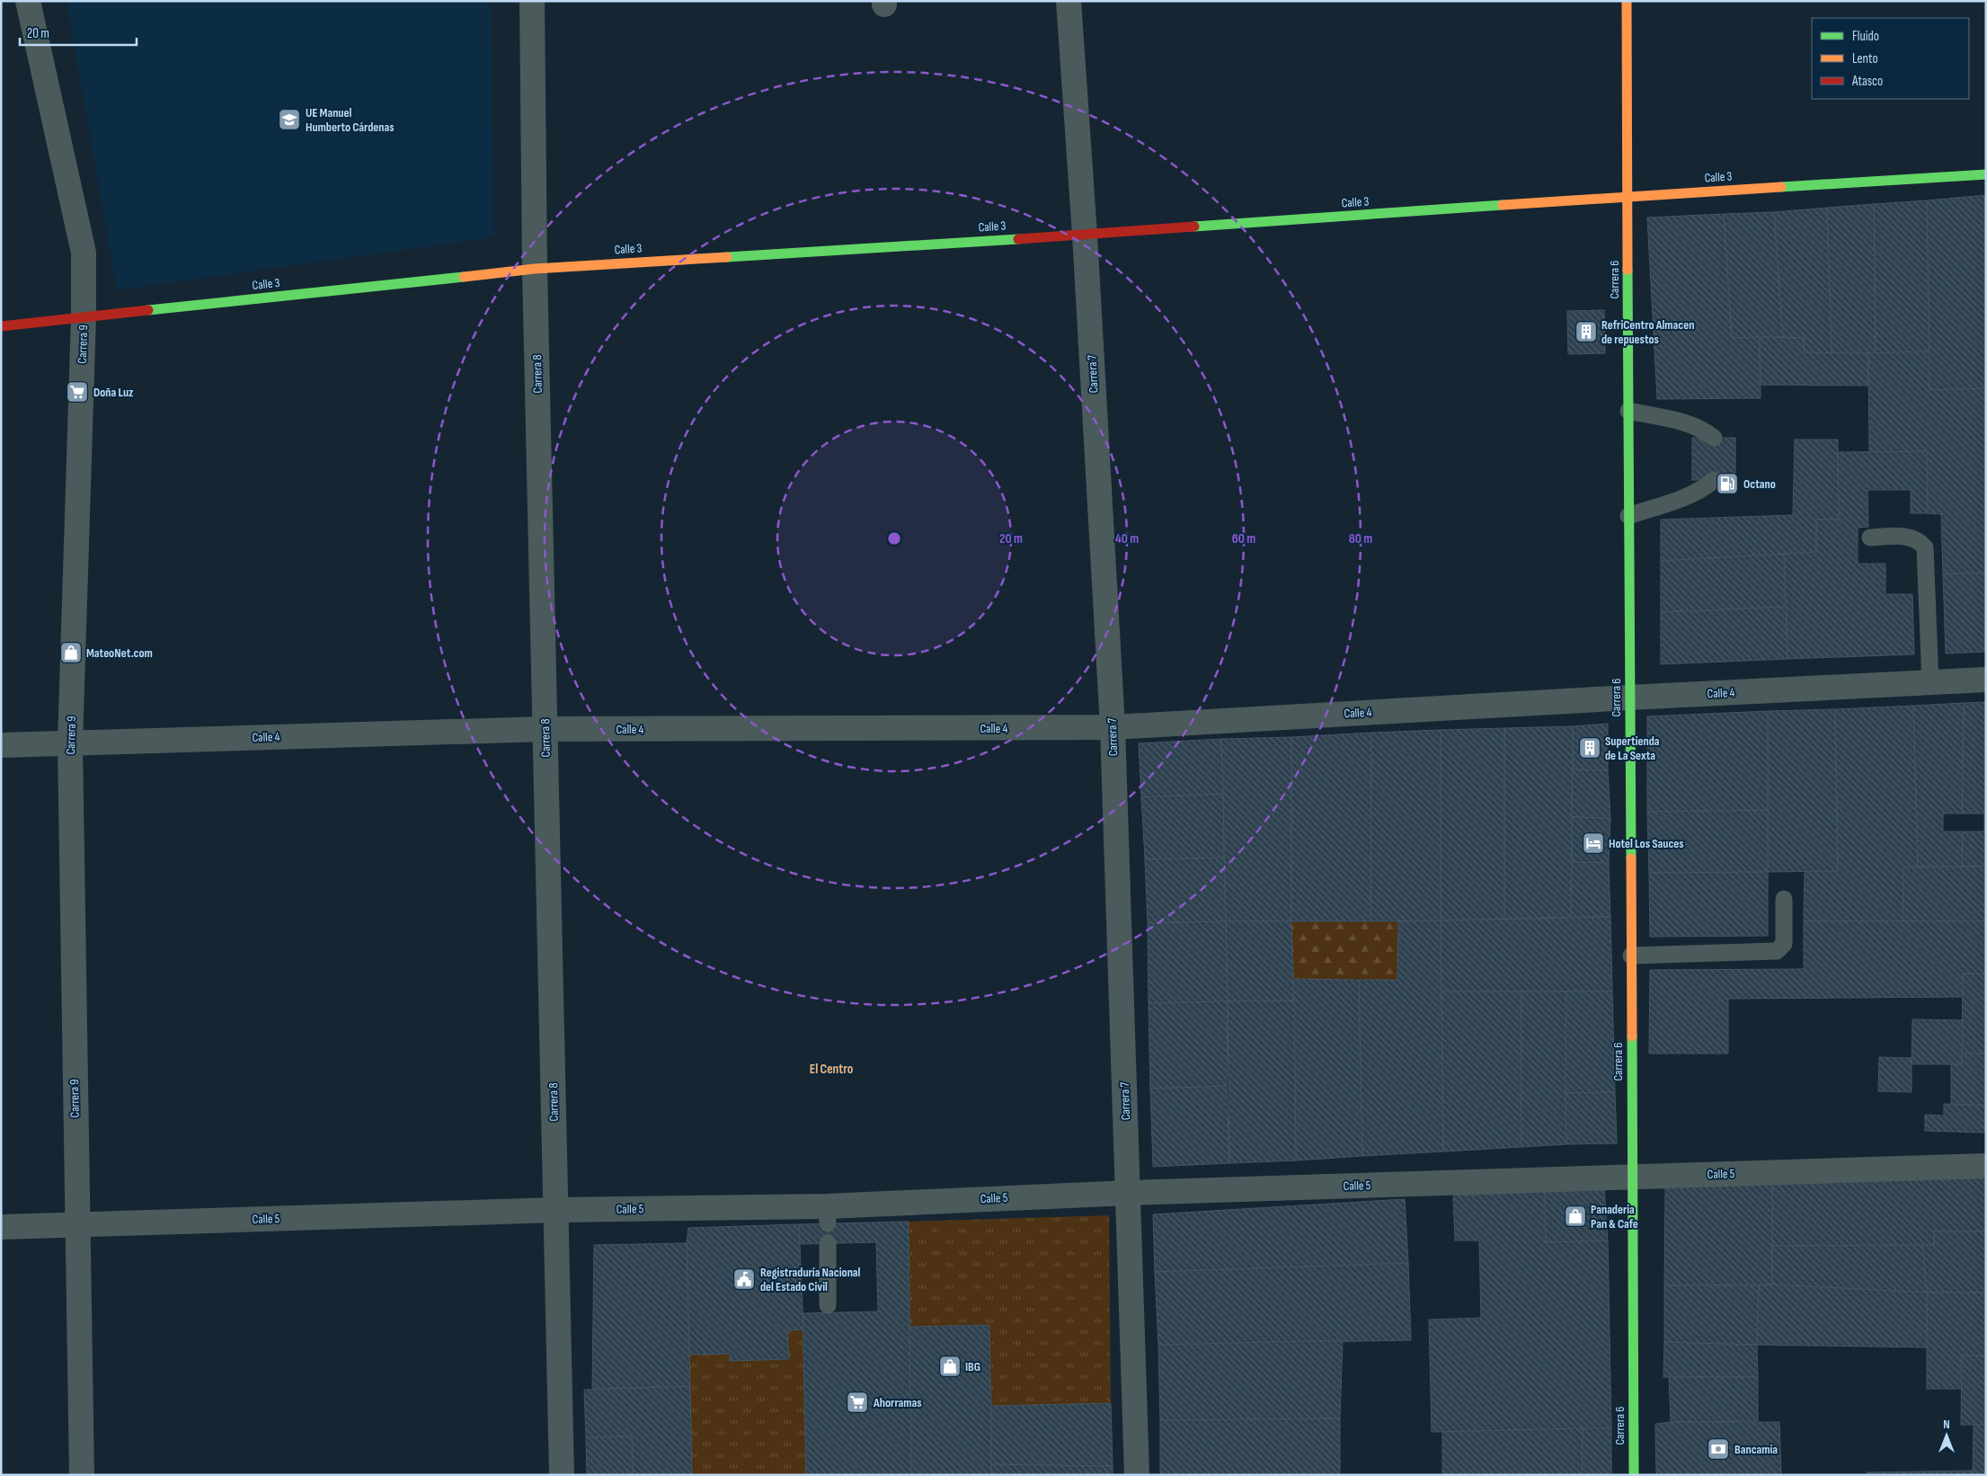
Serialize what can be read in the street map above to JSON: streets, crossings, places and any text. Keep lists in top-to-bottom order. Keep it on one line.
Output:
{"streets":{"street":["Calle 3","Carrera 6","Carrera 9","Carrera 8","Carrera 7","Calle 4","Calle 5"]},"crossings":[["Calle 3","Carrera 6"],["Calle 3","Carrera 9"],["Calle 3","Carrera 8"],["Calle 3","Carrera 7"],["Carrera 6","Calle 4"],["Carrera 6","Calle 5"],["Carrera 9","Calle 4"],["Carrera 9","Calle 5"],["Carrera 8","Calle 4"],["Carrera 8","Calle 5"],["Carrera 7","Calle 4"],["Carrera 7","Calle 5"]],"districts":["El Centro"],"places":{"school or university":["UE Manuel Humberto Cárdenas"],"building":["RefriCentro Almacen de repuestos","Supertienda de La Sexta"],"supermarket":["Doña Luz","Ahorramas"],"fuel station":["Octano"],"shop":["MateoNet.com","Panaderia Pan & Cafe","IBG"],"hotel":["Hotel Los Sauces"],"public building":["Registraduría Nacional del Estado Civil"],"bank":["Bancamía"]},"legend":["Fluido","Lento","Atasco"],"scale_bar":"20 m","north":"top","rings":["20 m","40 m","60 m","80 m"]}
